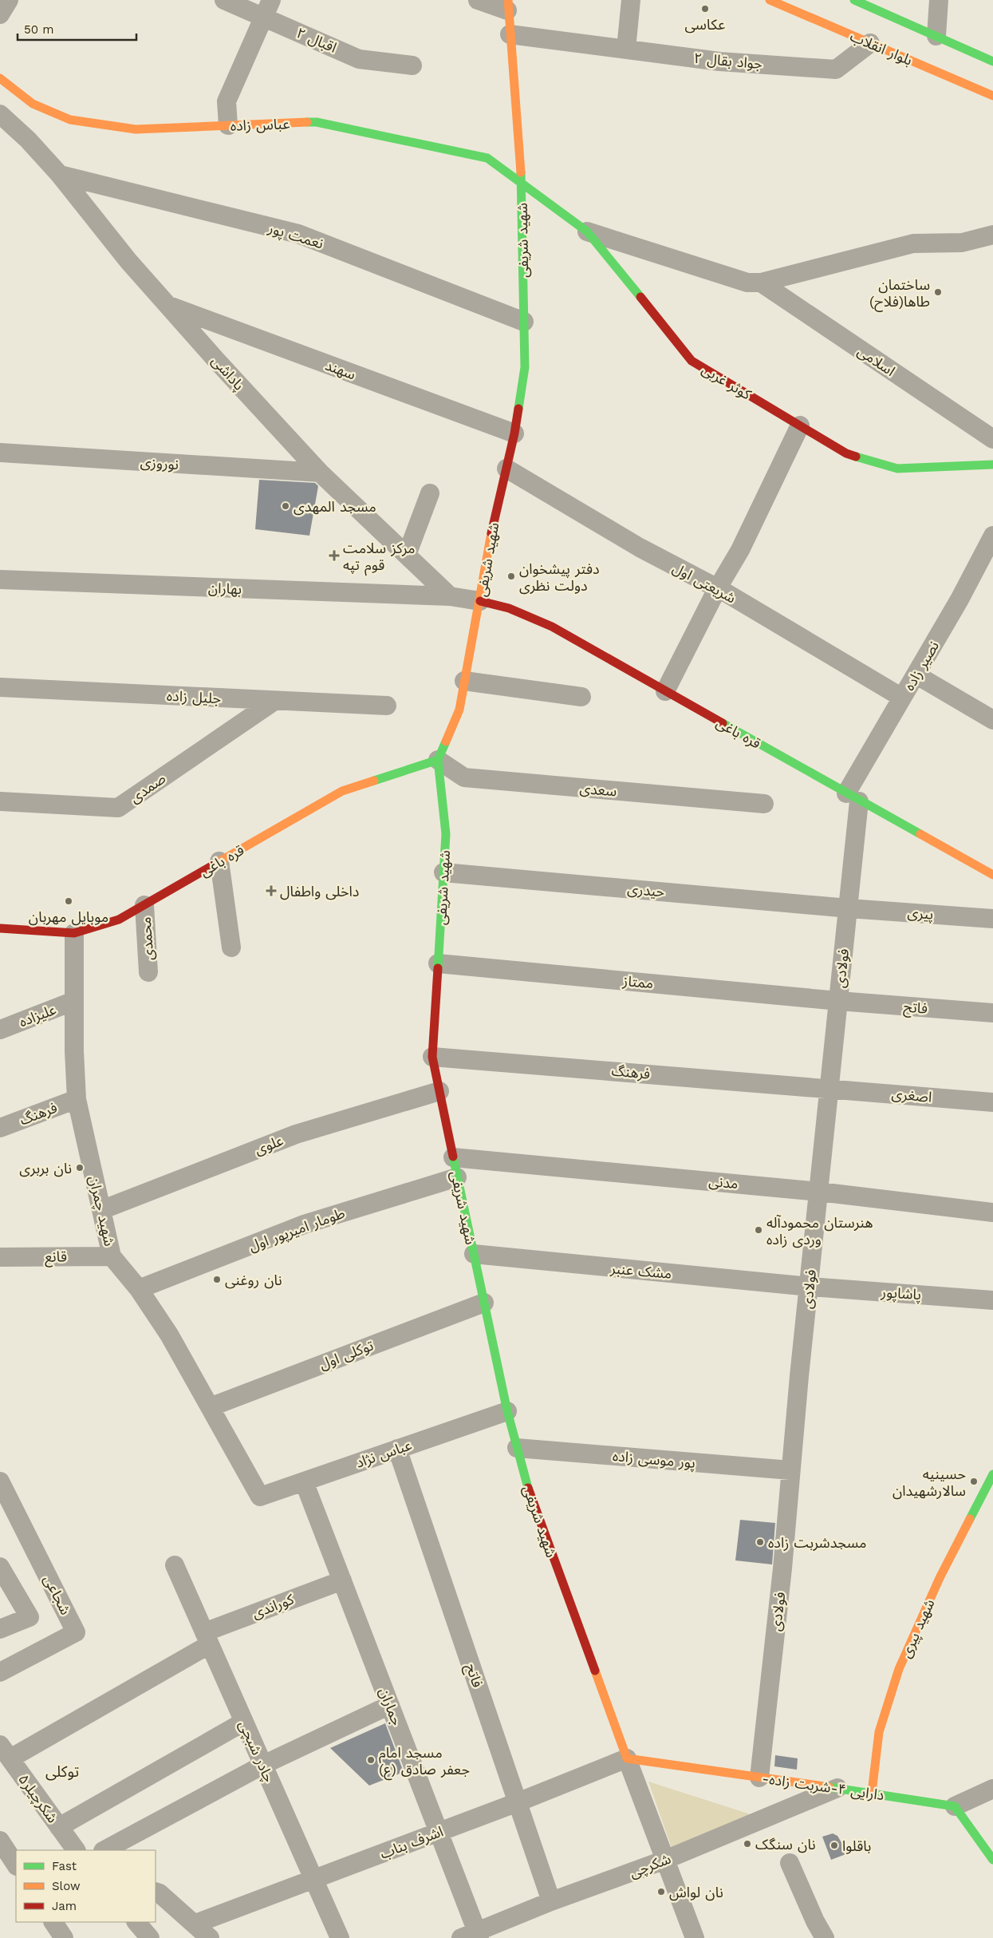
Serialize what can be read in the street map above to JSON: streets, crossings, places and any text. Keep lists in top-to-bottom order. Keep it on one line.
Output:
{"streets":{"street":["اقبال ۲","بلوار انقلاب","جواد بقال ۲","عباس زاده","نعمت پور","شهید شریفى","اسلامی","سهند","پاداشی","کوثر غربی","نوروزی","شریعتی اول","بهاران","نصیر زاده","جلیل زاده","قره باغی","صمدی","سعدی","حیدری","پیری","محمدی","فولادی","ممتاز","فاتح","علیزاده","فرهنگ","اصغری","علوی","مدنی","شهید چمران","طومار امیرپور اول","قانع","مشک عنبر","پاشاپور","توکلی اول","عباس نژاد","پور موسی زاده","شجاعی","کوراندی","شهید پیری","جماران","چادر شبچی","-دارایی ۴-شربت زاده","شکرچیلر۵","اشرف بناب","شکرچی"]},"crossings":[["بلوار انقلاب","جواد بقال ۲"],["جواد بقال ۲","شهید شریفى"],["عباس زاده","شهید شریفى"],["عباس زاده","کوثر غربی"],["نعمت پور","شهید شریفى"],["نعمت پور","پاداشی"],["شهید شریفى","سهند"],["شهید شریفى","کوثر غربی"],["شهید شریفى","شریعتی اول"],["شهید شریفى","قره باغی"],["شهید شریفى","سعدی"],["شهید شریفى","حیدری"],["شهید شریفى","ممتاز"],["شهید شریفى","فرهنگ"],["شهید شریفى","علوی"],["شهید شریفى","مدنی"],["شهید شریفى","طومار امیرپور اول"],["شهید شریفى","مشک عنبر"],["شهید شریفى","توکلی اول"],["شهید شریفى","عباس نژاد"],["شهید شریفى","پور موسی زاده"],["شهید شریفى","-دارایی ۴-شربت زاده"],["شهید شریفى","اشرف بناب"],["اسلامی","کوثر غربی"],["سهند","پاداشی"],["پاداشی","نوروزی"],["پاداشی","بهاران"],["شریعتی اول","نصیر زاده"],["نصیر زاده","قره باغی"],["نصیر زاده","فولادی"],["جلیل زاده","صمدی"],["قره باغی","سعدی"],["قره باغی","محمدی"],["قره باغی","فولادی"],["قره باغی","شهید چمران"],["حیدری","پیری"],["حیدری","فولادی"],["پیری","فولادی"],["فولادی","ممتاز"],["فولادی","فاتح"],["فولادی","فرهنگ"],["فولادی","اصغری"],["فولادی","مدنی"],["فولادی","مشک عنبر"],["فولادی","پاشاپور"],["فولادی","پور موسی زاده"],["فولادی","-دارایی ۴-شربت زاده"],["ممتاز","فاتح"],["فاتح","عباس نژاد"],["فاتح","اشرف بناب"],["فاتح","شکرچی"],["علیزاده","شهید چمران"],["فرهنگ","اصغری"],["فرهنگ","شهید چمران"],["علوی","شهید چمران"],["شهید چمران","طومار امیرپور اول"],["شهید چمران","قانع"],["شهید چمران","توکلی اول"],["شهید چمران","عباس نژاد"],["مشک عنبر","پاشاپور"],["عباس نژاد","جماران"],["کوراندی","جماران"],["کوراندی","چادر شبچی"],["کوراندی","شکرچیلر۵"],["شهید پیری","-دارایی ۴-شربت زاده"],["جماران","اشرف بناب"],["جماران","شکرچی"],["چادر شبچی","اشرف بناب"],["-دارایی ۴-شربت زاده","اشرف بناب"],["-دارایی ۴-شربت زاده","شکرچی"]],"districts":["توکلی"],"places":{"other":["عکاسی","ساختمان طاها(فلاح)","مسجد المهدی","دفتر پیشخوان دولت نظری","موبایل مهربان","نان بربری","هنرستان محمودآله وردی زاده","نان روغنی","حسینیه سالارشهیدان","مسجدشربت زاده","مسجد امام جعفر صادق (ع)","نان سنگک","باقلوا","نان لواش"],"health":["مرکز سلامت قوم تپه","داخلی واطفال"]},"legend":["Fast","Slow","Jam"],"scale_bar":"50 m"}
